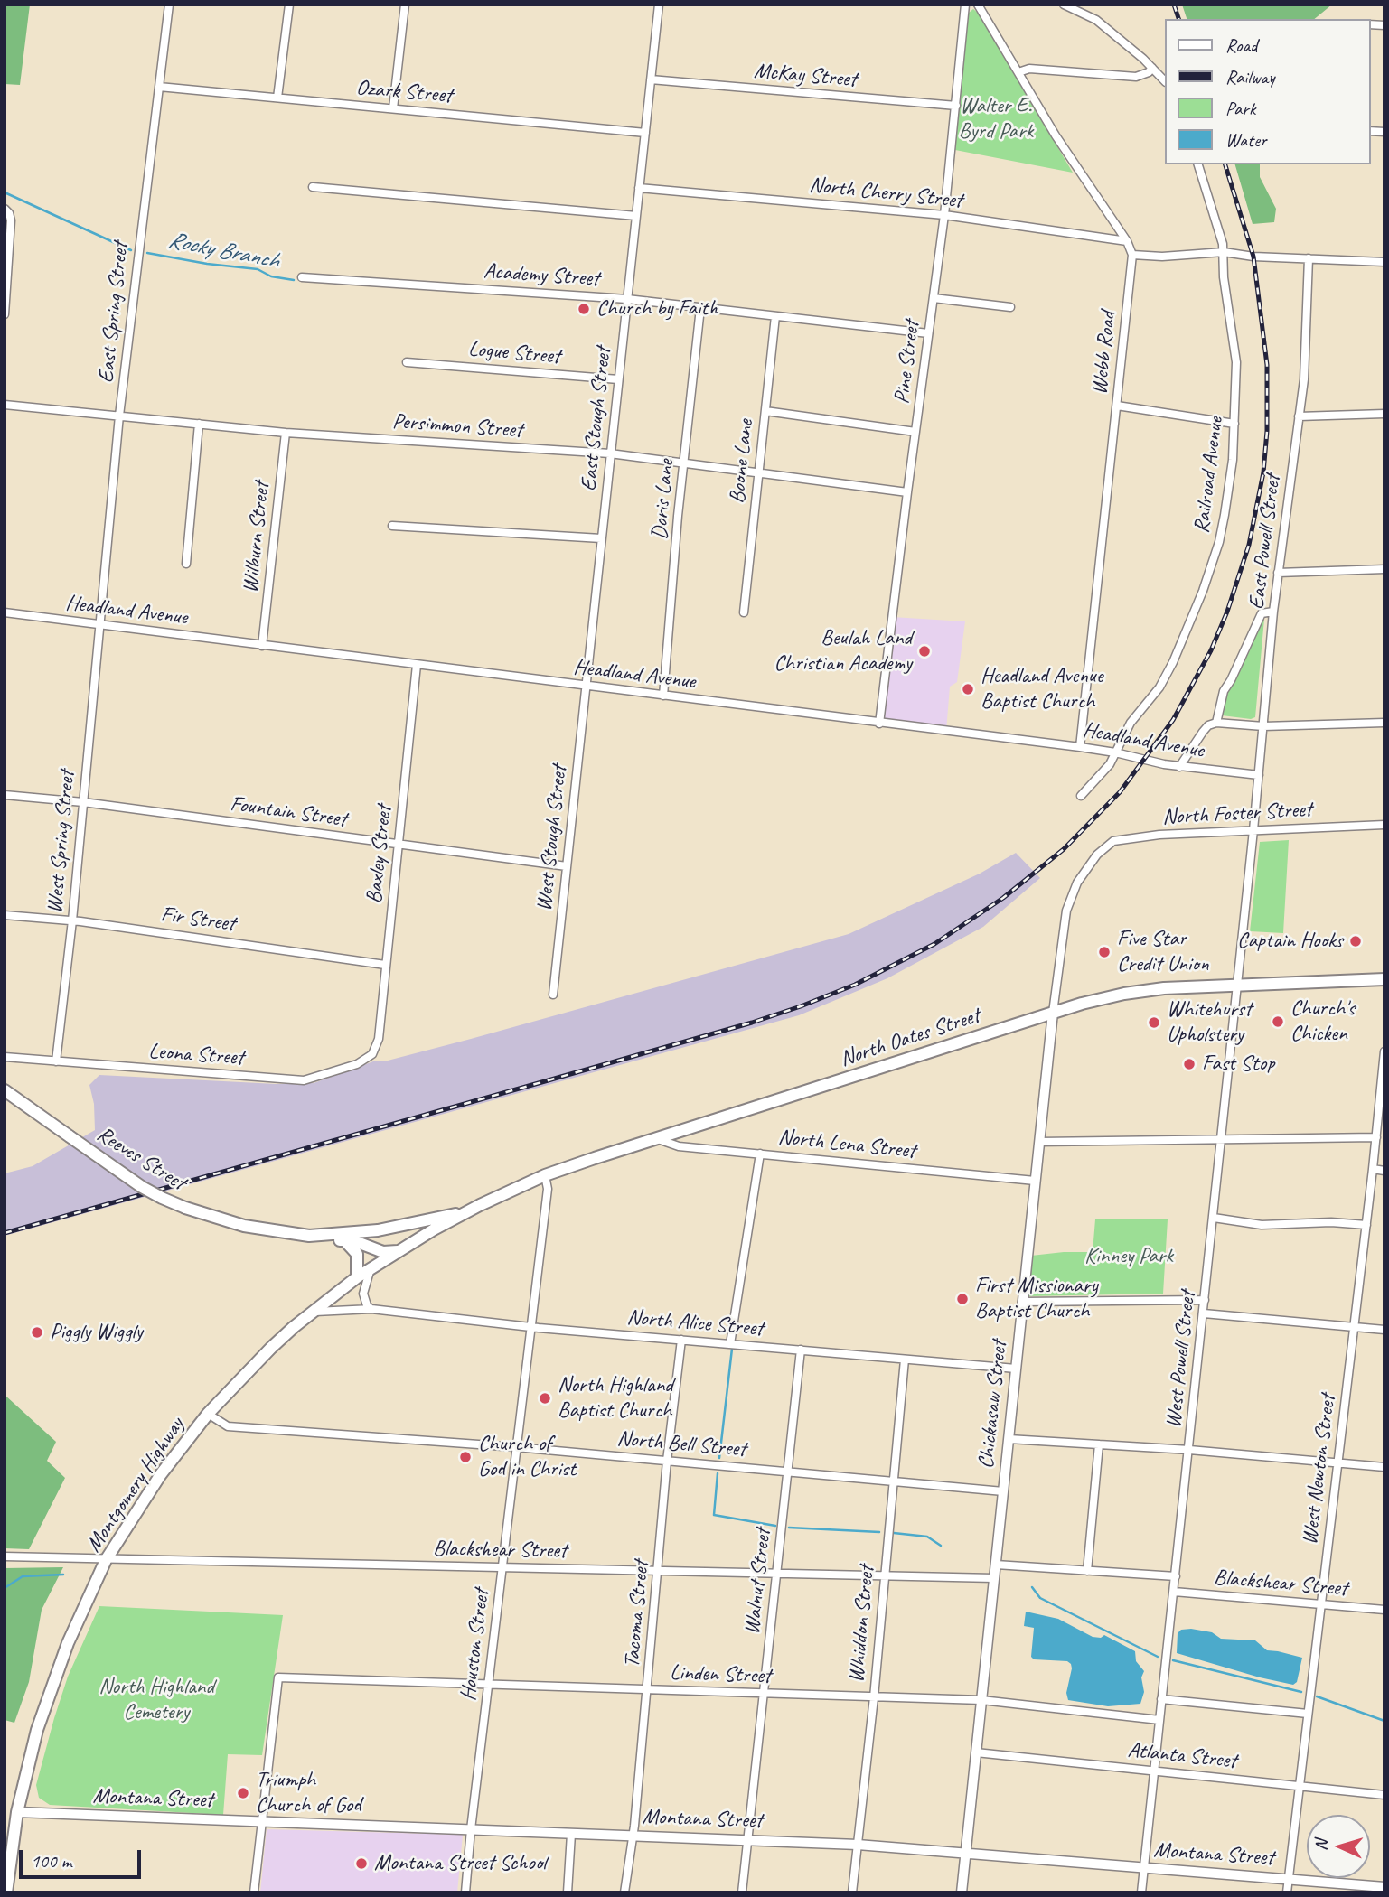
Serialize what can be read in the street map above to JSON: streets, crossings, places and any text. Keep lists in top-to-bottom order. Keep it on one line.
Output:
{"streets":{"main road":["North Oates Street","Reeves Street","Montgomery Highway"],"street":["McKay Street","Ozark Street","North Cherry Street","Academy Street","East Spring Street","Logue Street","Webb Road","Pine Street","East Stough Street","Persimmon Street","Boone Lane","Railroad Avenue","Doris Lane","Wilburn Street","East Powell Street","Headland Avenue","Fountain Street","North Foster Street","West Stough Street","West Spring Street","Baxley Street","Fir Street","Leona Street","North Lena Street","North Alice Street","West Powell Street","Chickasaw Street","North Bell Street","West Newton Street","Blackshear Street","Walnut Street","Tacoma Street","Whiddon Street","Houston Street","Linden Street","Atlanta Street","Montana Street"]},"crossings":[["McKay Street","Pine Street"],["McKay Street","East Stough Street"],["Ozark Street","East Spring Street"],["Ozark Street","East Stough Street"],["North Cherry Street","Webb Road"],["North Cherry Street","Pine Street"],["North Cherry Street","East Stough Street"],["Academy Street","Pine Street"],["Academy Street","East Stough Street"],["Academy Street","Boone Lane"],["Academy Street","Doris Lane"],["East Spring Street","Persimmon Street"],["East Spring Street","Headland Avenue"],["East Spring Street","West Spring Street"],["Logue Street","East Stough Street"],["Webb Road","Headland Avenue"],["Pine Street","Persimmon Street"],["Pine Street","Headland Avenue"],["East Stough Street","Persimmon Street"],["East Stough Street","Headland Avenue"],["East Stough Street","West Stough Street"],["Persimmon Street","Boone Lane"],["Persimmon Street","Doris Lane"],["Persimmon Street","Wilburn Street"],["Railroad Avenue","Headland Avenue"],["Doris Lane","Headland Avenue"],["Wilburn Street","Headland Avenue"],["East Powell Street","Headland Avenue"],["East Powell Street","North Foster Street"],["East Powell Street","West Powell Street"],["Headland Avenue","West Stough Street"],["Headland Avenue","West Spring Street"],["Headland Avenue","Baxley Street"],["Fountain Street","West Stough Street"],["Fountain Street","West Spring Street"],["Fountain Street","Baxley Street"],["North Foster Street","West Powell Street"],["North Foster Street","Chickasaw Street"],["West Spring Street","Fir Street"],["West Spring Street","Leona Street"],["Baxley Street","Fir Street"],["Baxley Street","Leona Street"],["North Oates Street","North Lena Street"],["North Oates Street","Reeves Street"],["North Oates Street","West Powell Street"],["North Oates Street","Chickasaw Street"],["North Oates Street","Montgomery Highway"],["North Oates Street","Houston Street"],["North Lena Street","Chickasaw Street"],["Reeves Street","Montgomery Highway"],["North Alice Street","Chickasaw Street"],["North Alice Street","Montgomery Highway"],["North Alice Street","Walnut Street"],["North Alice Street","Tacoma Street"],["North Alice Street","Whiddon Street"],["North Alice Street","Houston Street"],["West Powell Street","Blackshear Street"],["West Powell Street","Linden Street"],["West Powell Street","Atlanta Street"],["West Powell Street","Montana Street"],["Chickasaw Street","North Bell Street"],["Chickasaw Street","Blackshear Street"],["Chickasaw Street","Linden Street"],["Chickasaw Street","Atlanta Street"],["Chickasaw Street","Montana Street"],["North Bell Street","Montgomery Highway"],["North Bell Street","Walnut Street"],["North Bell Street","Tacoma Street"],["North Bell Street","Whiddon Street"],["North Bell Street","Houston Street"],["West Newton Street","Blackshear Street"],["West Newton Street","Atlanta Street"],["West Newton Street","Montana Street"],["Montgomery Highway","Blackshear Street"],["Montgomery Highway","Montana Street"],["Blackshear Street","Walnut Street"],["Blackshear Street","Tacoma Street"],["Blackshear Street","Whiddon Street"],["Blackshear Street","Houston Street"],["Walnut Street","Linden Street"],["Walnut Street","Montana Street"],["Tacoma Street","Linden Street"],["Tacoma Street","Montana Street"],["Whiddon Street","Linden Street"],["Whiddon Street","Montana Street"],["Houston Street","Linden Street"],["Houston Street","Montana Street"],["Linden Street","Montana Street"]],"water":["Rocky Branch"],"parks":["Walter E. Byrd Park","Kinney Park","North Highland Cemetery"],"places":["Church by Faith","Beulah Land Christian Academy","Headland Avenue Baptist Church","Captain Hooks","Five Star Credit Union","Church's Chicken","Whitehurst Upholstery","Fast Stop","First Missionary Baptist Church","Piggly Wiggly","North Highland Baptist Church","Church of God in Christ","Triumph Church of God","Montana Street School"],"legend":["Road","Railway","Park","Water"],"scale_bar":"100 m","north":"left"}
